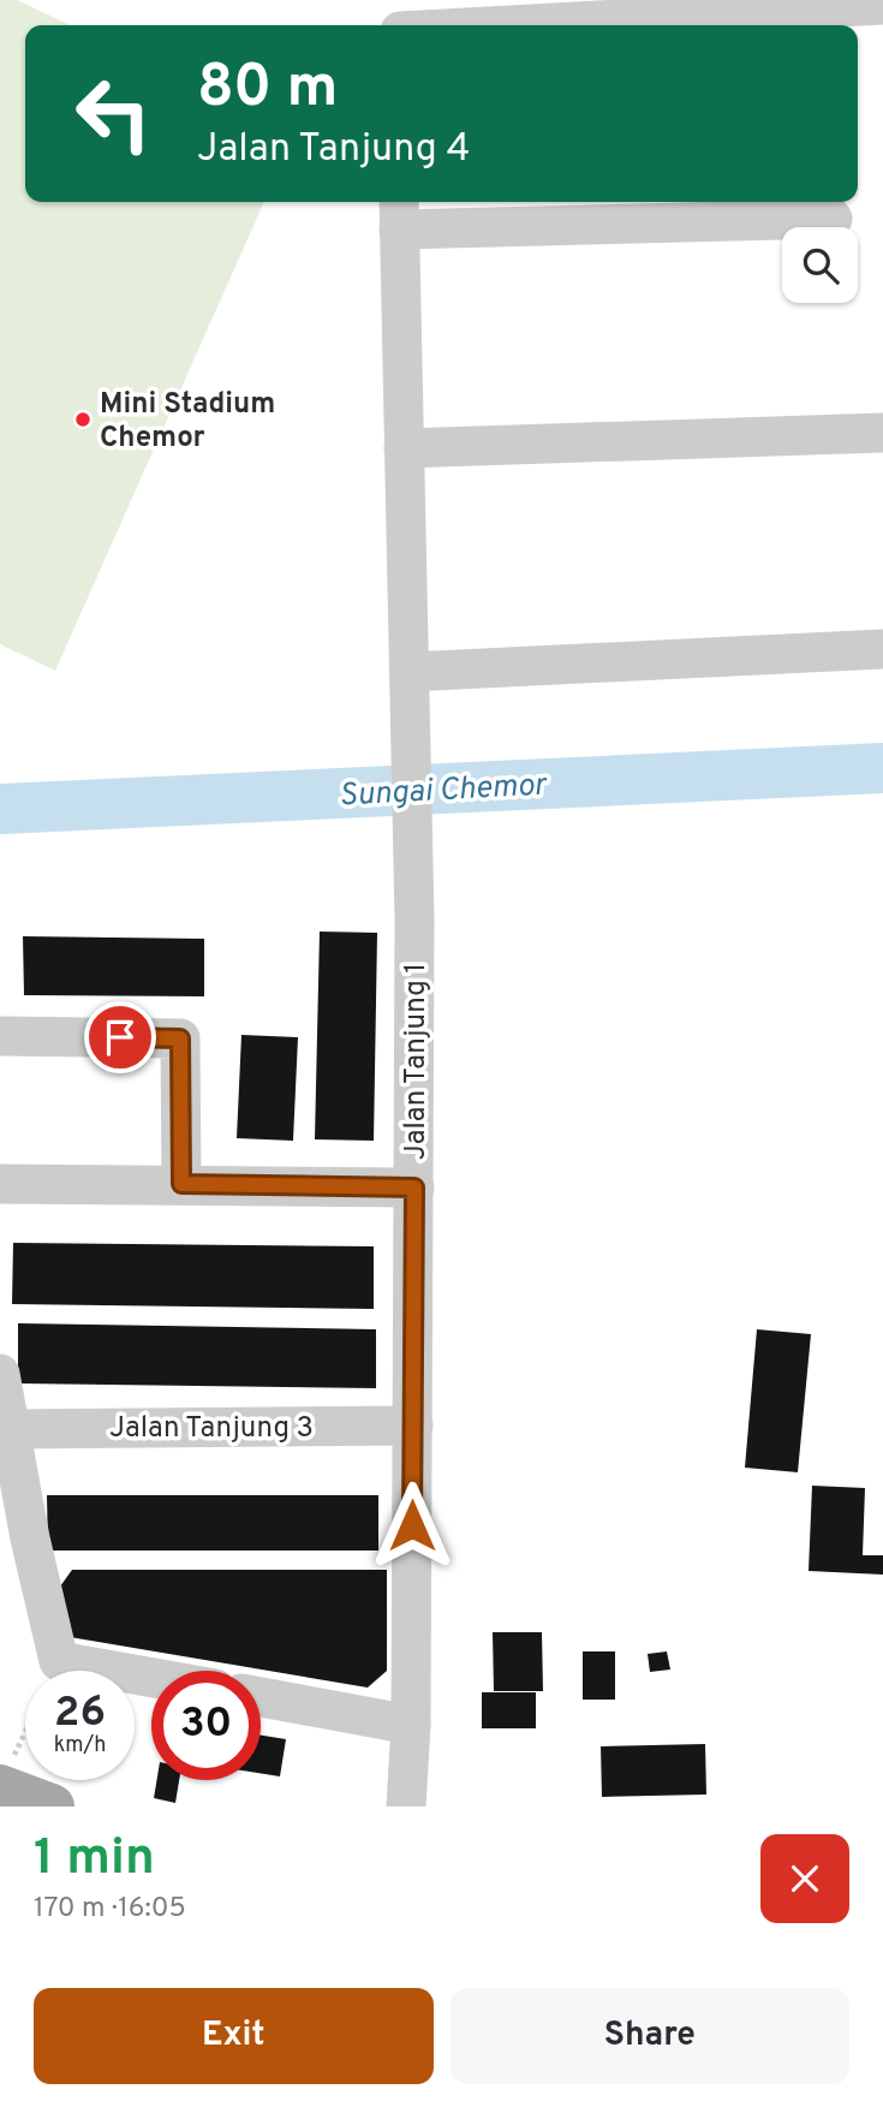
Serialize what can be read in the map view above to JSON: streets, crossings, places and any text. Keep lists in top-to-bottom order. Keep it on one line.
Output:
{"streets":{"street":["Jalan Tanjung 1","Jalan Tanjung 3"]},"crossings":[["Jalan Tanjung 1","Jalan Tanjung 3"]],"water":["Sungai Chemor"],"places":["Mini Stadium Chemor"],"page":{"turn":["80 m","Jalan Tanjung 4"],"speed":"26 km/h","limit":"30","heading":["1 min","170 m · 16:05"],"buttons":["Exit","Share"]}}
